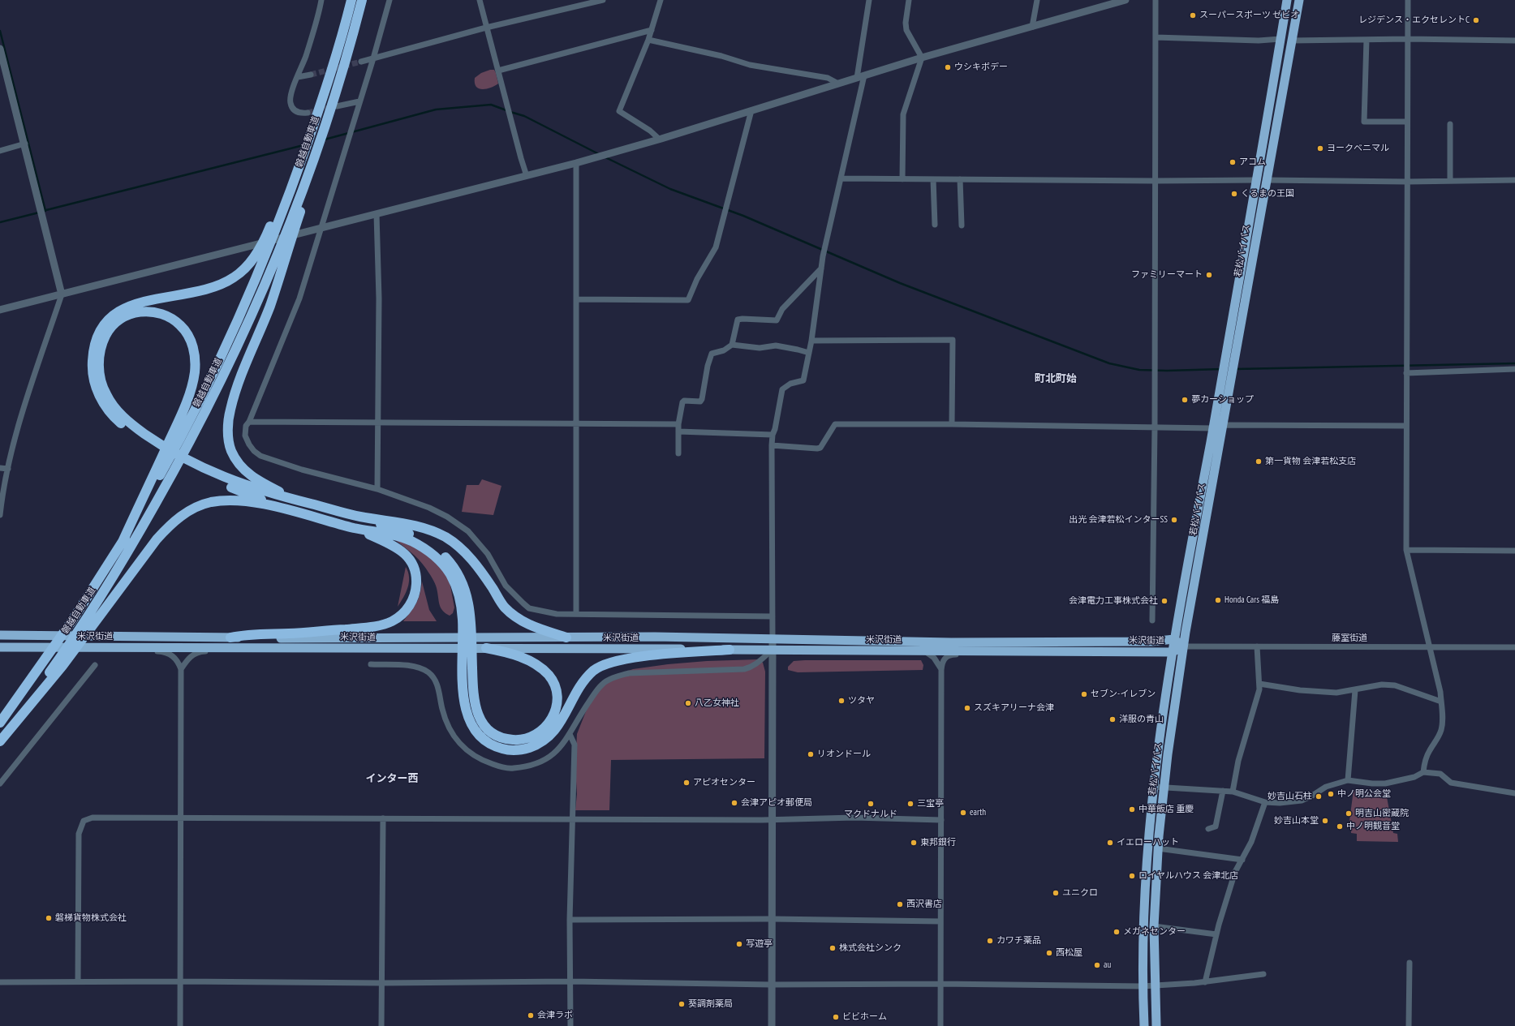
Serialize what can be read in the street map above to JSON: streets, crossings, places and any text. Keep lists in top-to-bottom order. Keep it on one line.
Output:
{"streets":{"highway":["磐越自動車道","若松バイパス","米沢街道"],"street":["藤室街道"]},"crossings":[["若松バイパス","米沢街道"],["若松バイパス","藤室街道"],["米沢街道","藤室街道"]],"districts":["町北町始","インター西"],"places":["スーパースポーツ ゼビオ","レジデンス・エクセレントC","ウシキボデー","ヨークベニマル","アコム","くるまの王国","ファミリーマート","夢カーショップ","第一貨物 会津若松支店","出光 会津若松インターSS","Honda Cars 福島","会津電力工事株式会社","セブン-イレブン","ツタヤ","八乙女神社","スズキアリーナ会津","洋服の青山","リオンドール","アピオセンター","中ノ明公会堂","妙吉山石柱","会津アピオ郵便局","マクドナルド","三宝亭","中華飯店 重慶","earth","明吉山密蔵院","妙吉山本堂","中ノ明観音堂","東邦銀行","イエローハット","ロイヤルハウス 会津北店","ユニクロ","西沢書店","磐梯貨物株式会社","メガネセンター","カワチ薬品","写遊亭","株式会社シンク","西松屋","au","葵調剤薬局","会津ラボ","ビビホーム"]}
